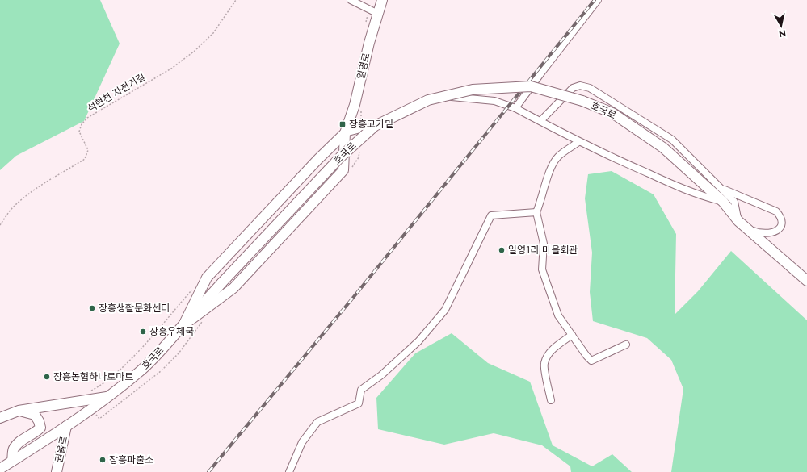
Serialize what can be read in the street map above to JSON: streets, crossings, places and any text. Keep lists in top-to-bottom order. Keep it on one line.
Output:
{"streets":{"main road":["일영로","호국로","권율로"],"path":["석현천 자전거길"]},"crossings":[["호국로","권율로"]],"places":{"transit":["장흥고가밑"],"other":["일영1리 마을회관","장흥생활문화센터","장흥우체국","장흥농협하나로마트","장흥파출소"]},"north":"bottom"}
